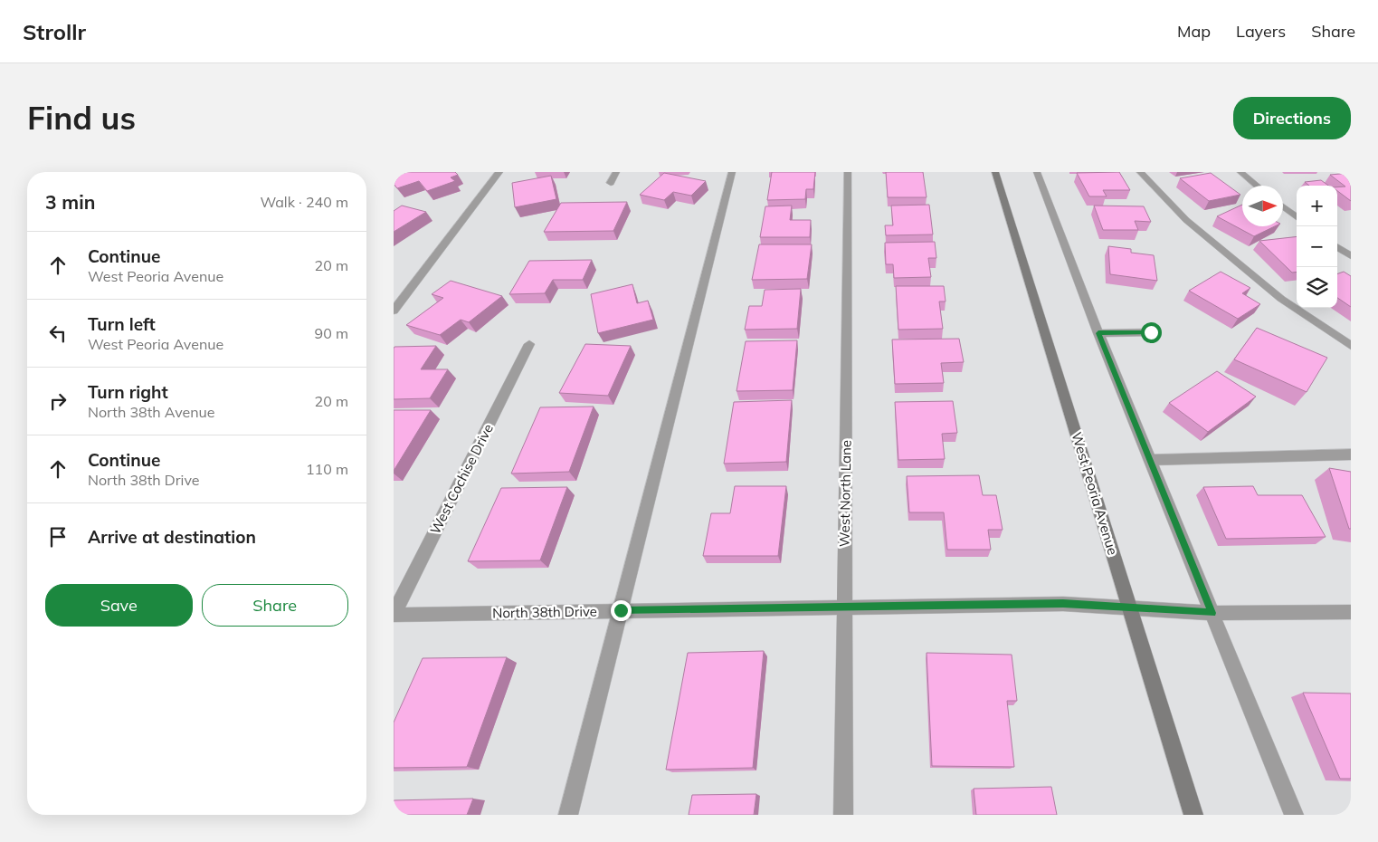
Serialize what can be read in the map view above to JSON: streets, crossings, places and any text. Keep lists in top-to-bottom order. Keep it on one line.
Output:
{"streets":{"main road":["West Peoria Avenue"],"street":["West Cochise Drive","West North Lane","North 38th Drive"]},"crossings":[["West Cochise Drive","North 38th Drive"],["West North Lane","North 38th Drive"],["West Peoria Avenue","North 38th Drive"]],"north":"right","page":{"header":"Strollr","nav":["Map","Layers","Share"],"buttons":["Directions",["Save","Share"]],"title":"Find us","heading":["3 min","Walk · 240 m"],"map_buttons":["+","−"],"list":[["Continue","West Peoria Avenue","20 m"],["Turn left","West Peoria Avenue","90 m"],["Turn right","North 38th Avenue","20 m"],["Continue","North 38th Drive","110 m"],"Arrive at destination"]}}
